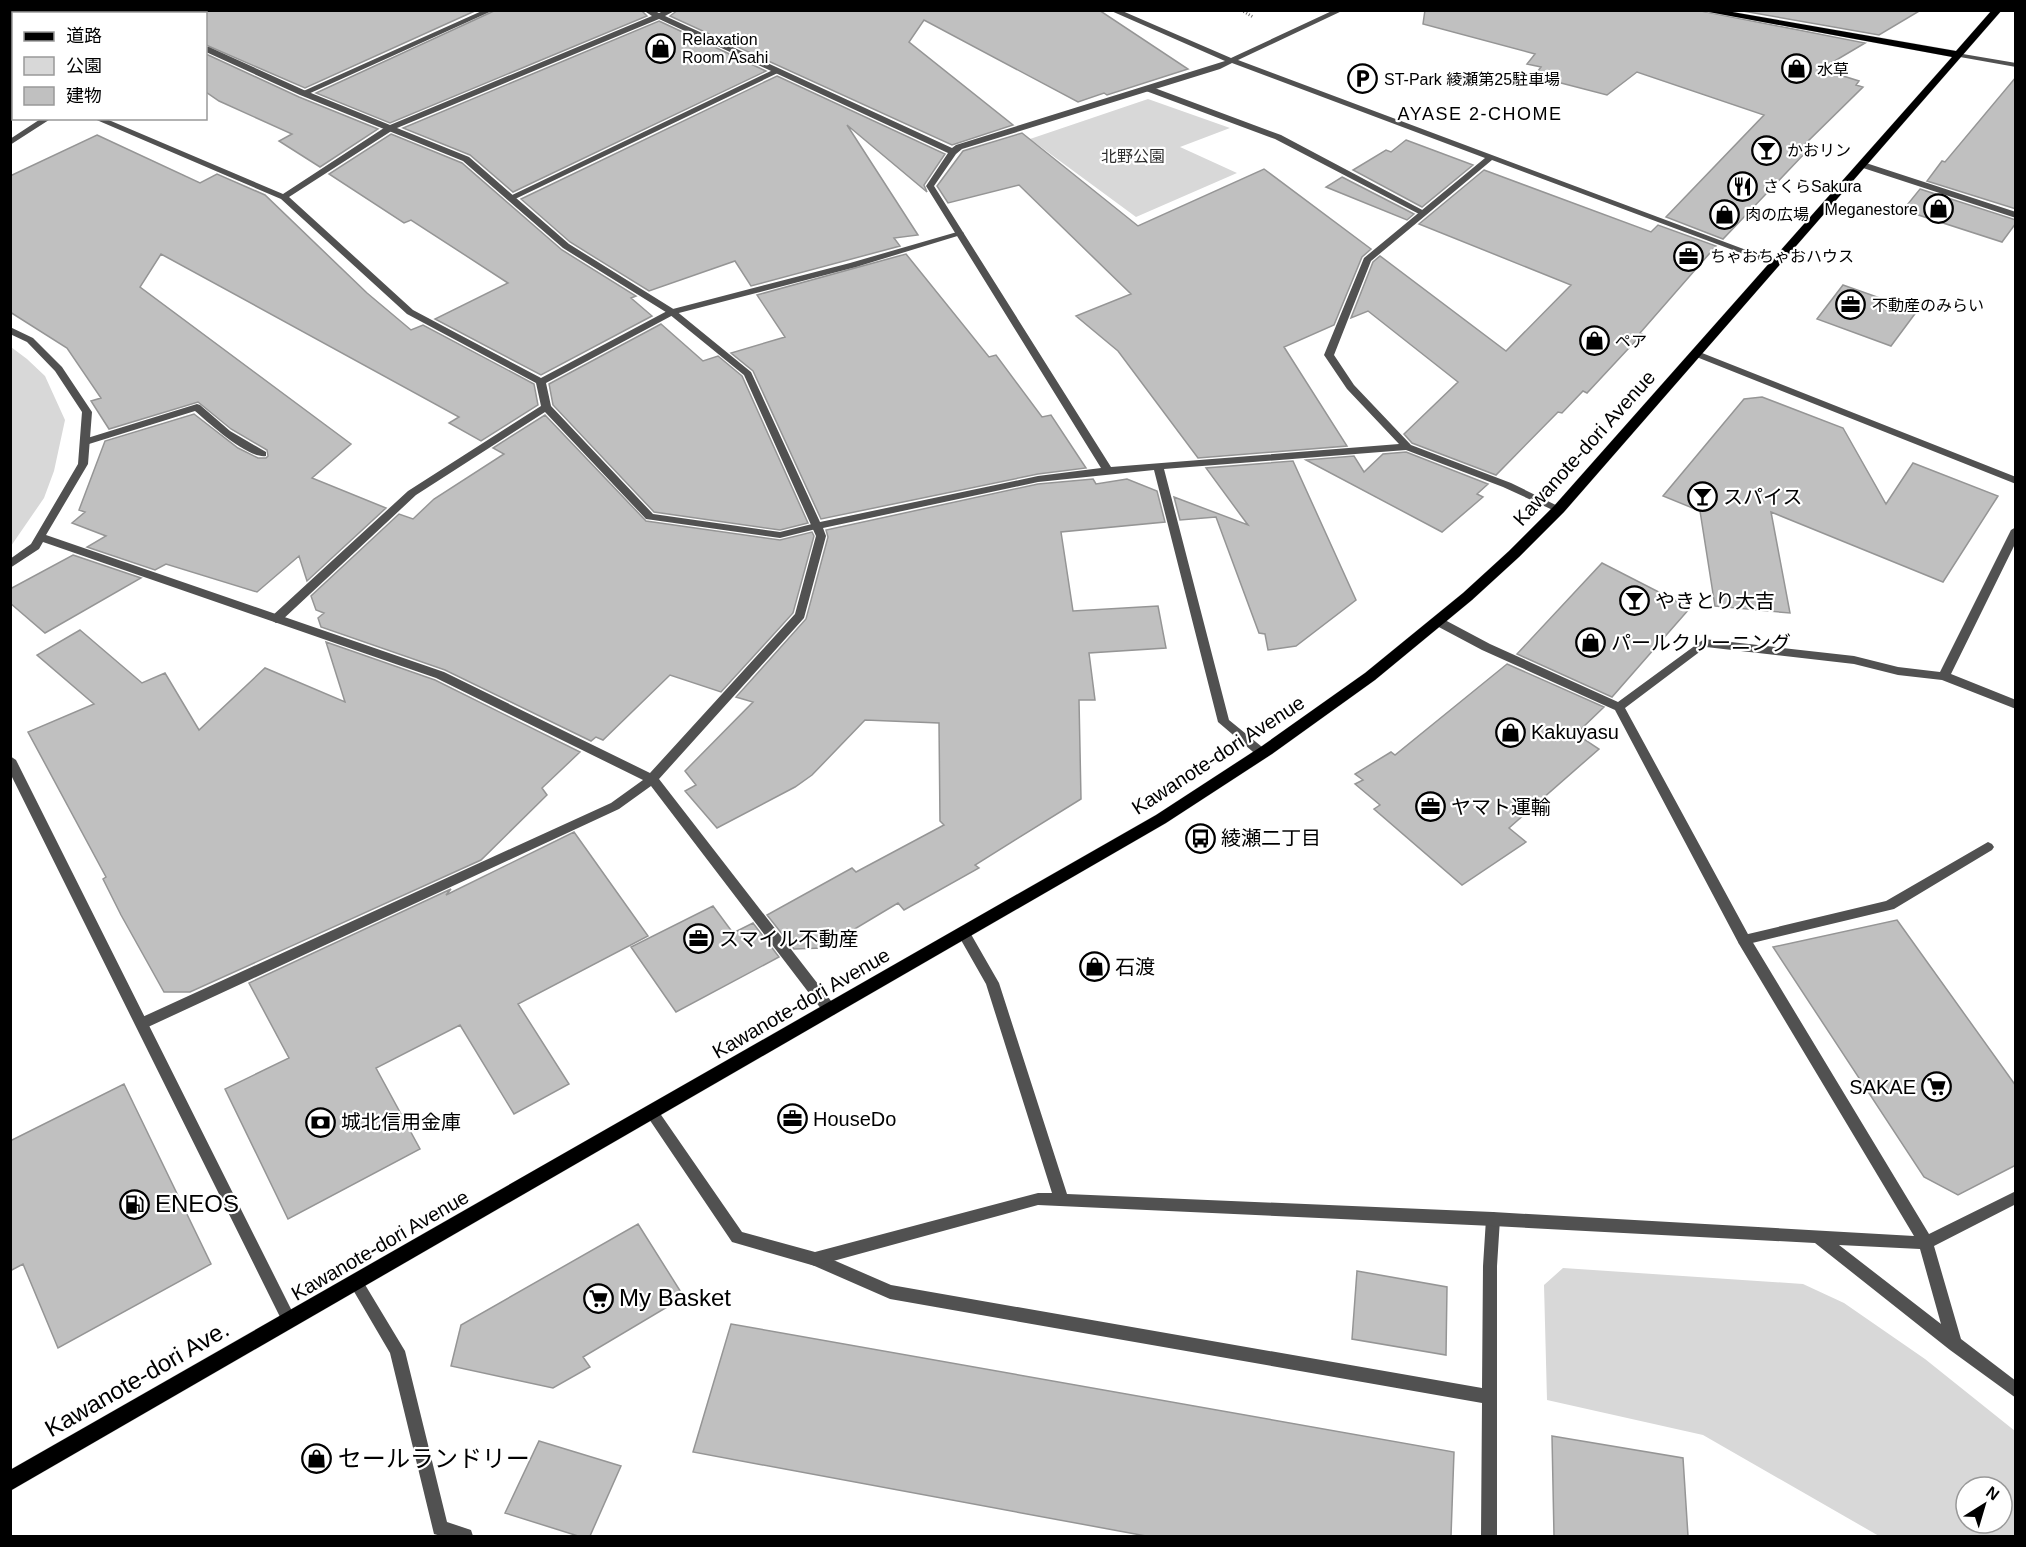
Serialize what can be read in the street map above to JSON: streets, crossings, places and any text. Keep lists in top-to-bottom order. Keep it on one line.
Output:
{"streets":{"main road":["Kawanote-dori Avenue","Kawanote-dori Ave."]},"crossings":[["Kawanote-dori Avenue","Kawanote-dori Ave."]],"districts":["AYASE 2-CHOME"],"parks":["北野公園"],"places":{"shop":["Relaxation Room Asahi","水草","Meganestore","肉の広場","ペア","パールクリーニング","Kakuyasu","石渡","セールランドリー"],"parking":["ST-Park 綾瀬第25駐車場"],"bar":["かおリン","スパイス","やきとり大吉"],"restaurant":["さくらSakura"],"office":["ちゃおちゃおハウス","不動産のみらい","ヤマト運輸","スマイル不動産","HouseDo"],"bus stop":["綾瀬二丁目"],"supermarket":["SAKAE","My Basket"],"bank":["城北信用金庫"],"fuel station":["ENEOS"]},"legend":["道路","公園","建物"],"north":"top right"}
